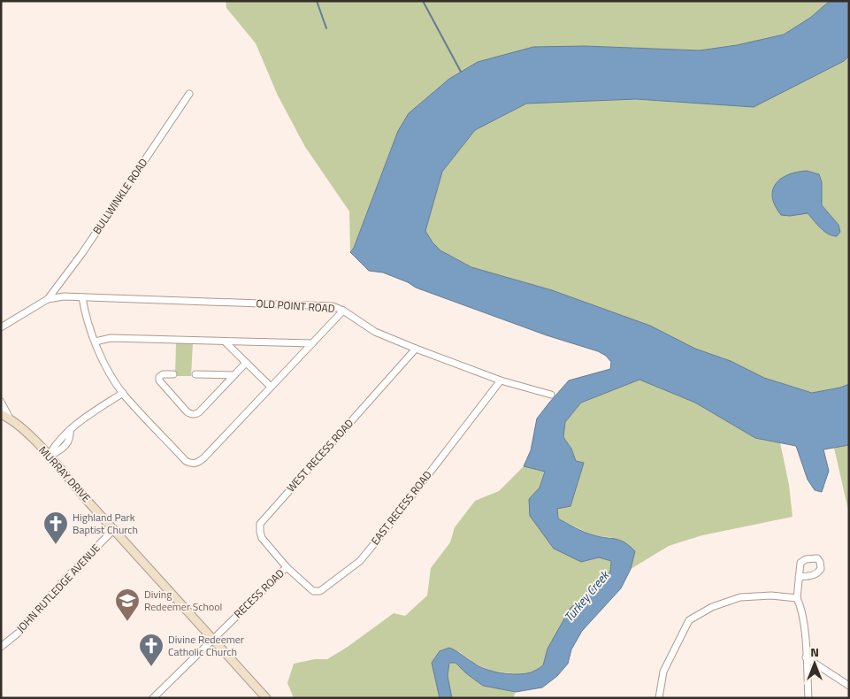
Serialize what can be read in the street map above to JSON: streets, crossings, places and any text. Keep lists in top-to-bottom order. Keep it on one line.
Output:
{"streets":{"street":["BULLWINKLE ROAD","OLD POINT ROAD","WEST RECESS ROAD","MURRAY DRIVE","EAST RECESS ROAD","JOHN RUTLEDGE AVENUE","RECESS ROAD"]},"crossings":[["BULLWINKLE ROAD","OLD POINT ROAD"],["OLD POINT ROAD","WEST RECESS ROAD"],["OLD POINT ROAD","EAST RECESS ROAD"],["WEST RECESS ROAD","EAST RECESS ROAD"],["WEST RECESS ROAD","RECESS ROAD"],["MURRAY DRIVE","JOHN RUTLEDGE AVENUE"],["MURRAY DRIVE","RECESS ROAD"],["EAST RECESS ROAD","RECESS ROAD"]],"water":["Turkey Creek"],"places":{"church":["Highland Park Baptist Church","Divine Redeemer Catholic Church"],"school or university":["Diving Redeemer School"]},"north":"top"}
